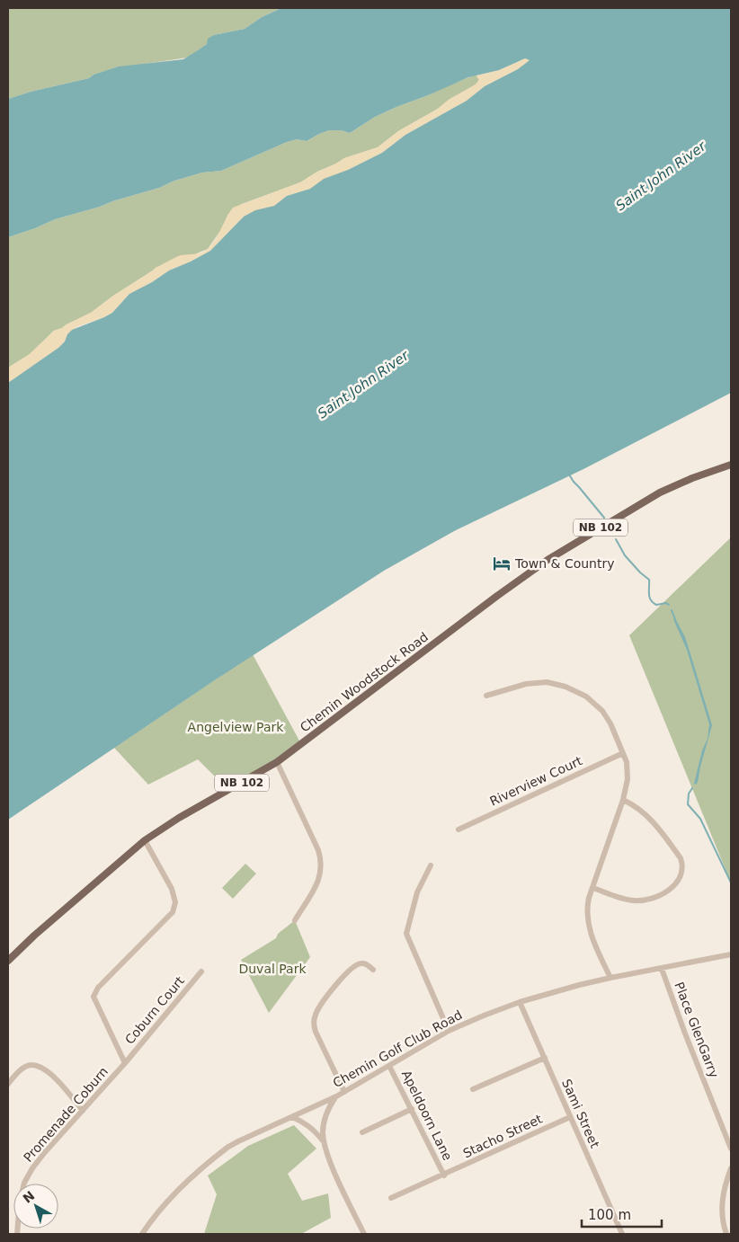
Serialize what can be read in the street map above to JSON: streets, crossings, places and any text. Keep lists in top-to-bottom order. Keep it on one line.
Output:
{"streets":{"main road":["NB 102","Chemin Woodstock Road"],"street":["Riverview Court","Coburn Court","Place GlenGarry","Chemin Golf Club Road","Sami Street","Promenade Coburn","Apeldoorn Lane","Stacho Street"]},"crossings":[["Coburn Court","Promenade Coburn"],["Place GlenGarry","Chemin Golf Club Road"],["Chemin Golf Club Road","Sami Street"],["Chemin Golf Club Road","Apeldoorn Lane"],["Sami Street","Stacho Street"],["Apeldoorn Lane","Stacho Street"]],"water":["Saint John River"],"parks":["Angelview Park","Duval Park"],"places":{"hotel":["Town & Country"]},"scale_bar":"100 m","north":"top left"}
